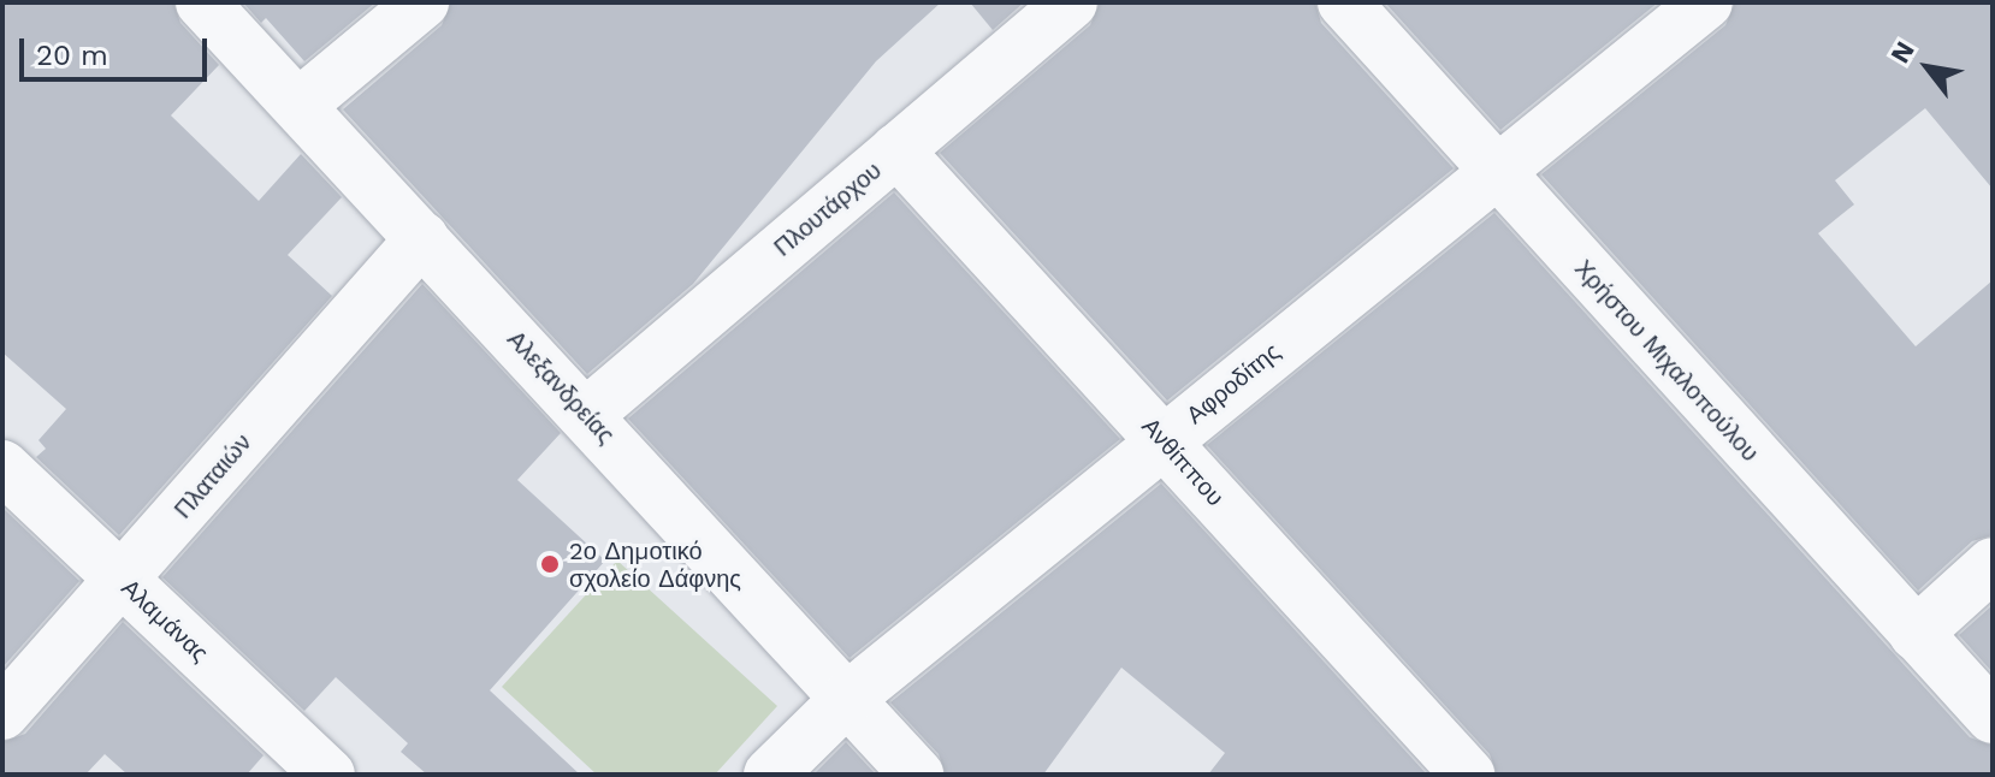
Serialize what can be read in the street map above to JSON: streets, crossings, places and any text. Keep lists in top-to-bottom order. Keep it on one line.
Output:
{"streets":{"street":["Πλουτάρχου","Χρήστου Μιχαλοπούλου","Αφροδίτης","Αλεξανδρείας","Ανθίππου","Πλαταιών","Αλαμάνας"]},"crossings":[["Πλουτάρχου","Αλεξανδρείας"],["Πλουτάρχου","Ανθίππου"],["Χρήστου Μιχαλοπούλου","Αφροδίτης"],["Αφροδίτης","Αλεξανδρείας"],["Αφροδίτης","Ανθίππου"],["Αλεξανδρείας","Πλαταιών"],["Πλαταιών","Αλαμάνας"]],"places":["2ο Δημοτικό σχολείο Δάφνης"],"scale_bar":"20 m","north":"top left"}
